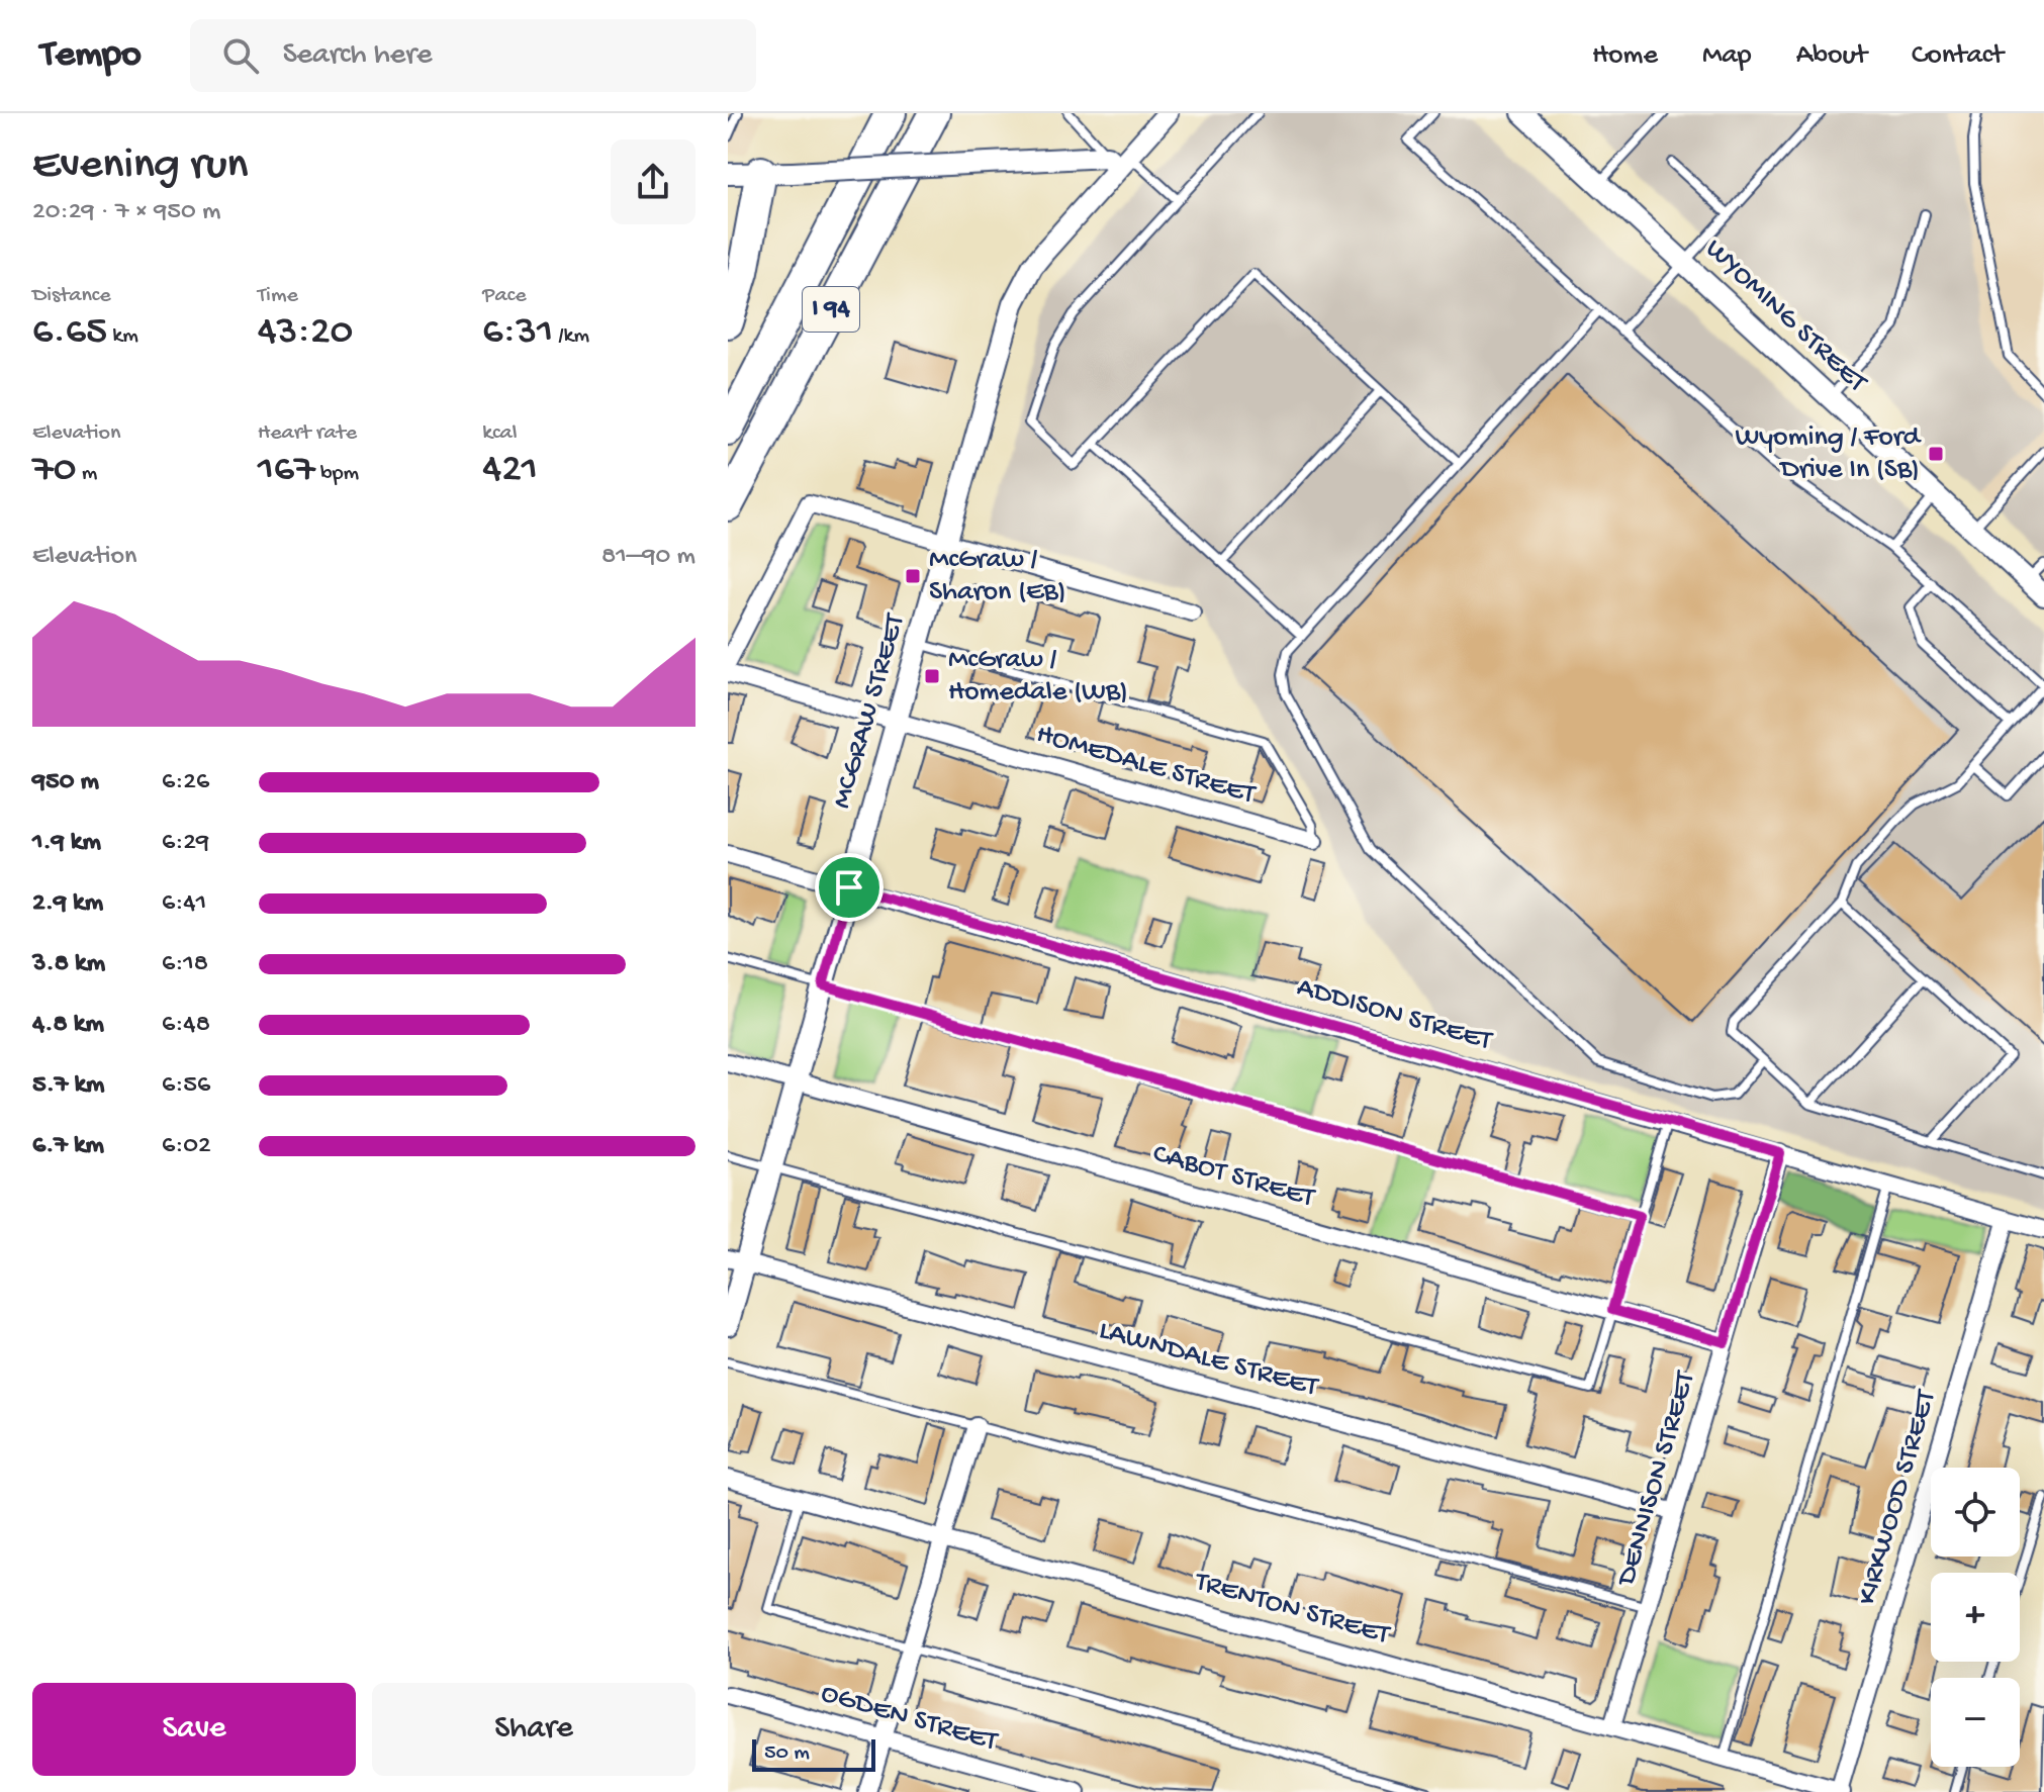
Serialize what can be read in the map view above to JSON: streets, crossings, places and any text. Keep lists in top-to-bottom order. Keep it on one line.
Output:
{"streets":{"highway":["I 94"],"street":["WYOMING STREET","MCGRAW STREET","HOMEDALE STREET","ADDISON STREET","CABOT STREET","LAWNDALE STREET","DENNISON STREET","KIRKWOOD STREET","TRENTON STREET","OGDEN STREET"]},"crossings":[["MCGRAW STREET","HOMEDALE STREET"],["MCGRAW STREET","ADDISON STREET"],["MCGRAW STREET","CABOT STREET"],["MCGRAW STREET","LAWNDALE STREET"],["ADDISON STREET","DENNISON STREET"],["ADDISON STREET","KIRKWOOD STREET"],["CABOT STREET","DENNISON STREET"],["LAWNDALE STREET","DENNISON STREET"],["DENNISON STREET","TRENTON STREET"],["KIRKWOOD STREET","TRENTON STREET"]],"places":{"transit":["Wyoming / Ford Drive In (SB)","McGraw / Sharon (EB)","McGraw / Homedale (WB)"]},"scale_bar":"50 m","page":{"header":"Tempo","search":"Search here","nav":["Home","Map","About","Contact"],"heading":["Evening run","20:29 · 7 × 950 m"],"stats":[["Distance","6.65 km"],["Time","43:20"],["Pace","6:31 /km"],["Elevation","70 m"],["Heart rate","167 bpm"],["kcal","421"]],"chart":["Elevation","81–90 m"],"list":[{"name":"950 m","note":"6:26"},{"name":"1.9 km","note":"6:29"},{"name":"2.9 km","note":"6:41"},{"name":"3.8 km","note":"6:18"},{"name":"4.8 km","note":"6:48"},{"name":"5.7 km","note":"6:56"},{"name":"6.7 km","note":"6:02"}],"map_buttons":["+","−"],"buttons":["Save","Share"],"scale":"50 m"}}
